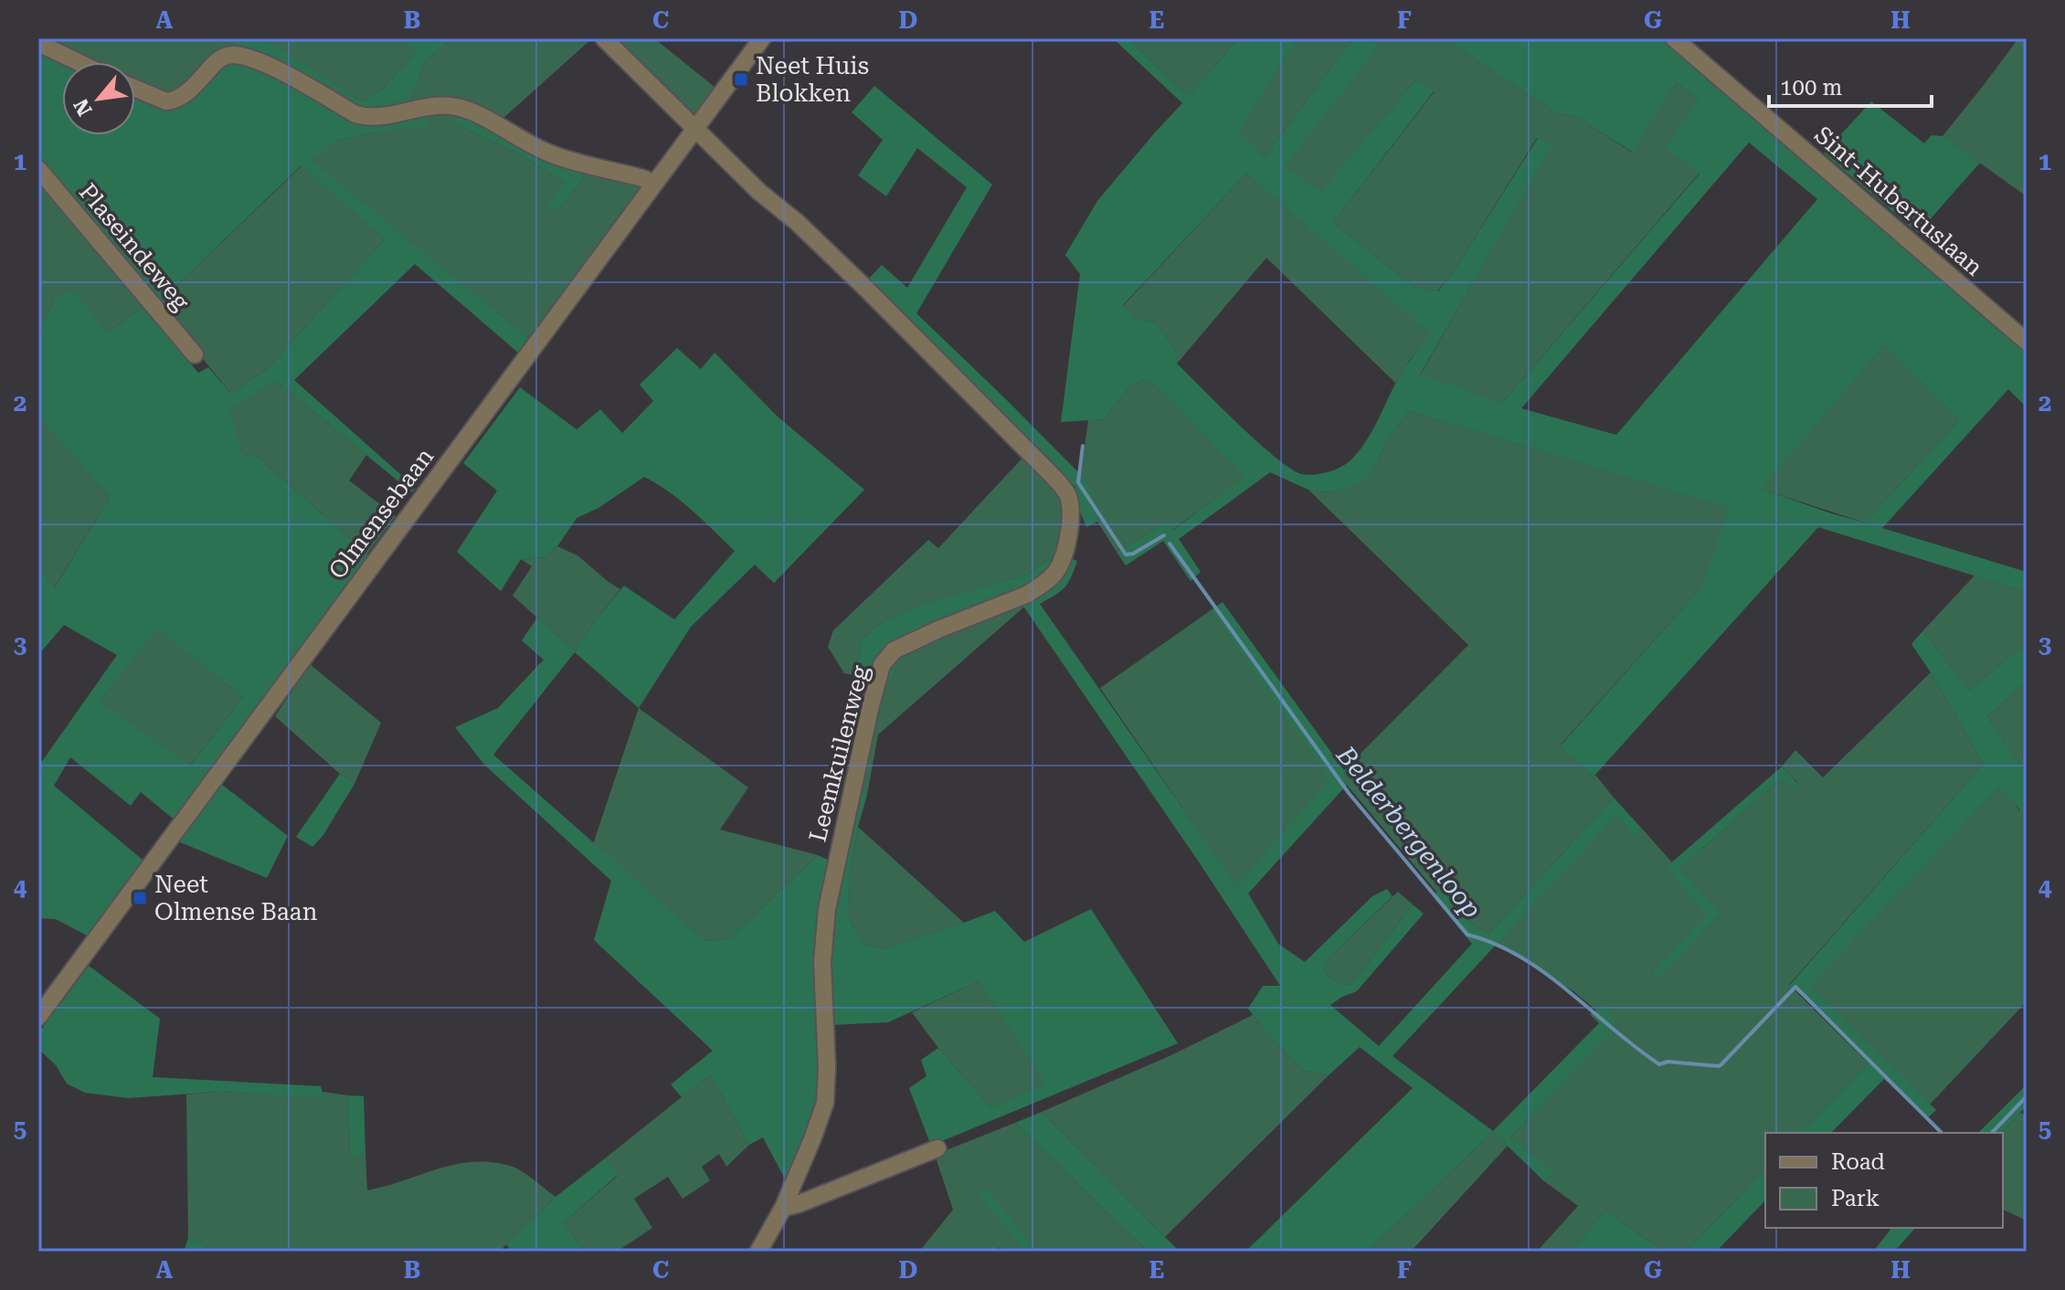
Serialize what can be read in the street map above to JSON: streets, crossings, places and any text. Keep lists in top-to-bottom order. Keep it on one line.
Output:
{"streets":{"street":["Sint-Hubertuslaan","Plaseindeweg","Olmensebaan","Leemkuilenweg"]},"crossings":[["Olmensebaan","Leemkuilenweg"]],"water":["Belderbergenloop"],"places":{"transit":["Neet Huis Blokken","Neet Olmense Baan"]},"legend":["Road","Park"],"scale_bar":"100 m","north":"bottom left","grid":{"columns":["A","B","C","D","E","F","G","H"],"rows":["1","2","3","4","5"]}}
